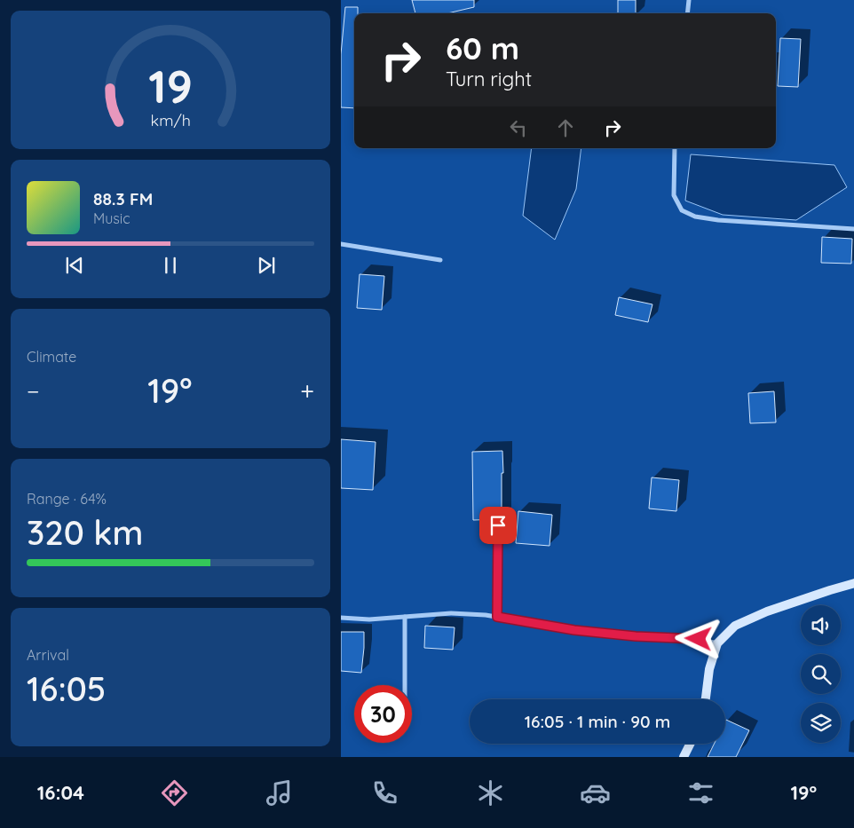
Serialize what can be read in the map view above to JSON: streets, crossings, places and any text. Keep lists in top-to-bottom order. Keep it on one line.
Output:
{"page":{"turn":["60 m","Turn right"],"song":["88.3 FM","Music"],"tile":["Climate",["Range · 64%","320 km"],["Arrival","16:05"]],"heat":["−","19°","+"],"limit":"30","trip":"16:05 · 1 min · 90 m","tabs":["16:04","19°"],"gauge":["19","km/h"]}}
